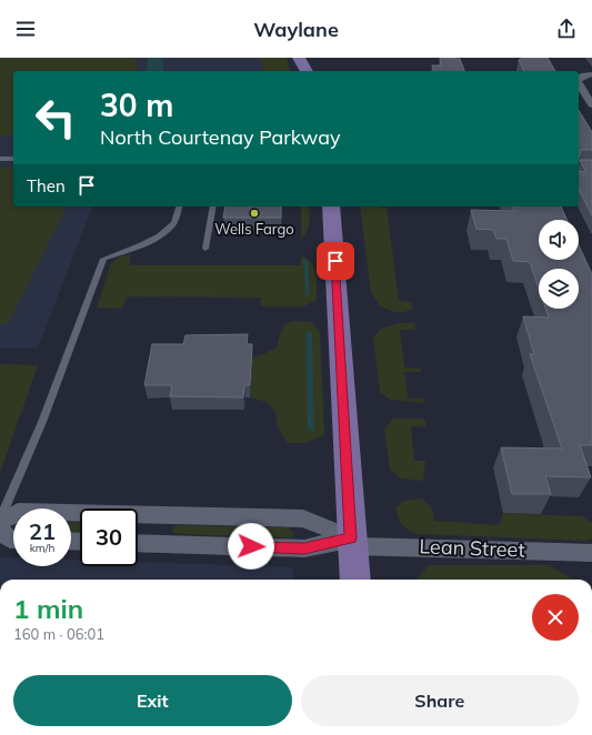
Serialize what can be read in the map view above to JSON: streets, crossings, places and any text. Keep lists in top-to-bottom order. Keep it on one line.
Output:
{"streets":{"street":["Lean Street"]},"places":["Wells Fargo"],"page":{"header":"Waylane","turn":["30 m","North Courtenay Parkway"],"then":"Then","speed":"21 km/h","limit":"30","heading":["1 min","160 m · 06:01"],"buttons":["Exit","Share"]}}
